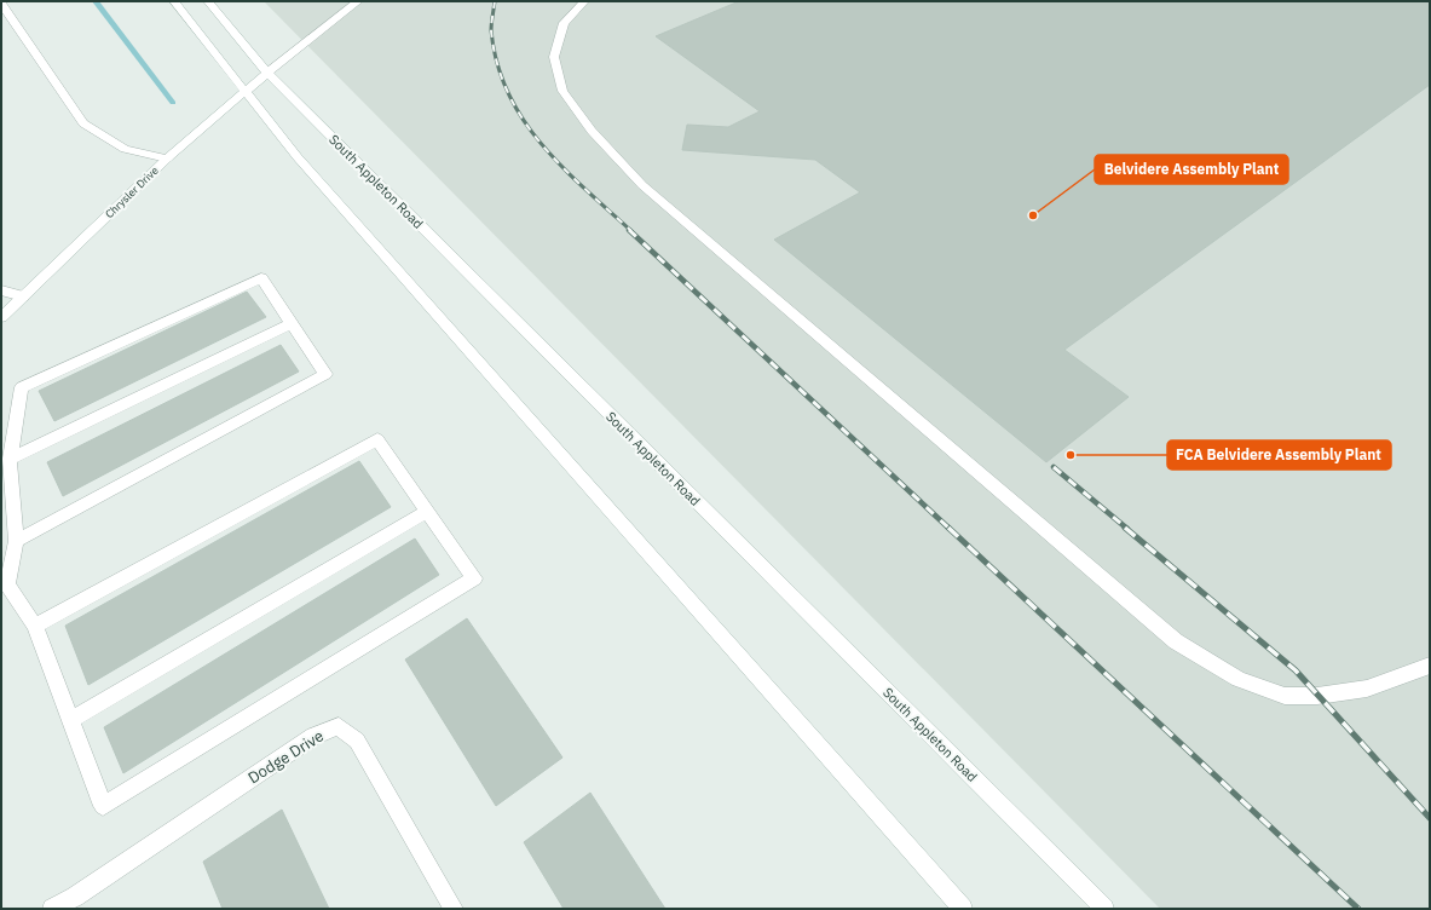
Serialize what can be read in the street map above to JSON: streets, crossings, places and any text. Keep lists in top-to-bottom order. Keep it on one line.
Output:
{"streets":{"main road":["South Appleton Road","Chrysler Drive","Dodge Drive"]},"crossings":[["South Appleton Road","Chrysler Drive"]],"places":["Belvidere Assembly Plant","FCA Belvidere Assembly Plant"]}
